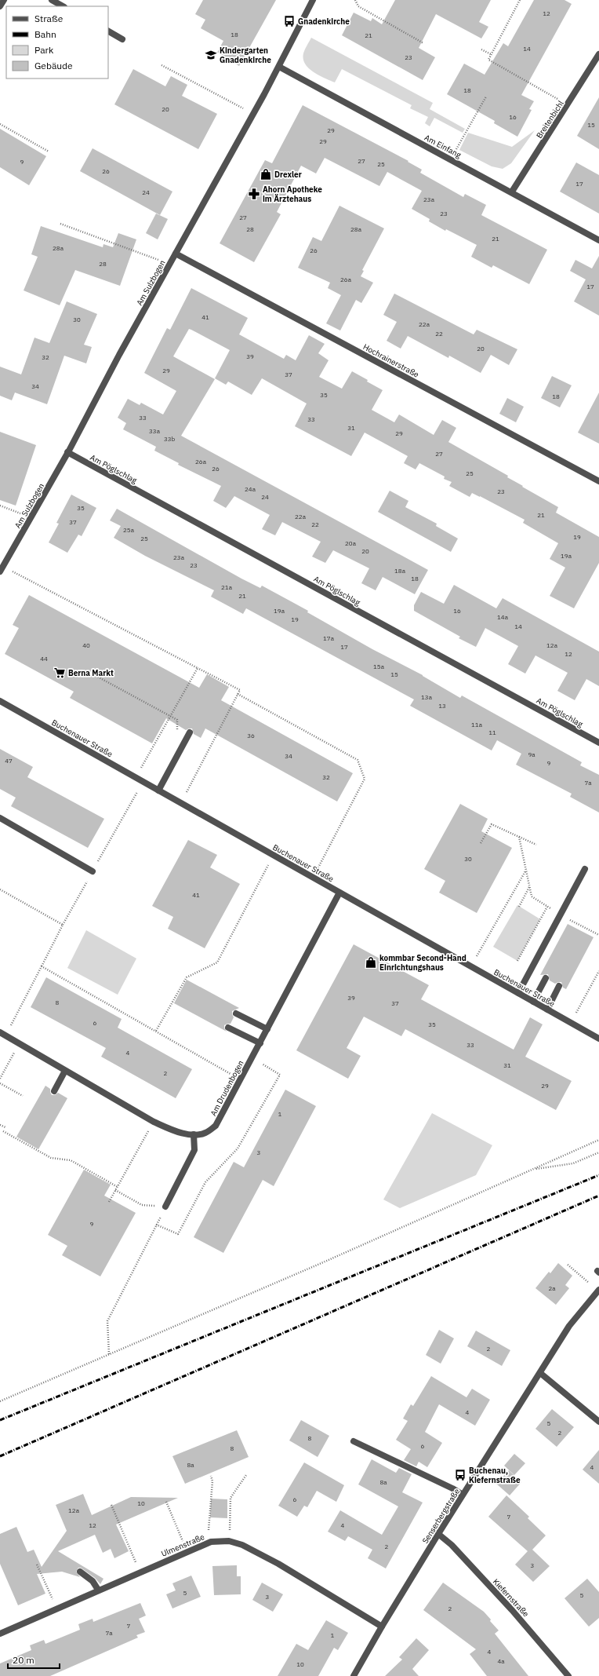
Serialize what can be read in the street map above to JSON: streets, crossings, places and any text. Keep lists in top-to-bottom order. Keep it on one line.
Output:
{"streets":{"street":["Breitenbichl","Am Einfang","Am Sulzbogen","Hochrainerstraße","Am Pöglschlag","Buchenauer Straße","Am Drudenbogen","Senserbergstraße","Ulmenstraße","Kiefernstraße"]},"crossings":[["Breitenbichl","Am Einfang"],["Am Einfang","Am Sulzbogen"],["Am Sulzbogen","Hochrainerstraße"],["Am Sulzbogen","Am Pöglschlag"],["Buchenauer Straße","Am Drudenbogen"],["Senserbergstraße","Ulmenstraße"],["Senserbergstraße","Kiefernstraße"]],"places":{"bus stop":["Gnadenkirche","Buchenau, Kiefernstraße"],"school or university":["Kindergarten Gnadenkirche"],"shop":["Drexler","kommbar Second-Hand Einrichtungshaus"],"pharmacy":["Ahorn Apotheke im Ärztehaus"],"supermarket":["Berna Markt"]},"house_numbers":["12","18","21","14","23","18","20","16","15","29","29","27","9","25","26","17","24","23a","23","27","28","28a","21","28a","26","28","26a","17","41","30","22a","22","20","39","32","29","37","34","35","18","33","33","31","33a","29","33b","27","26a","26","25","24a","23","24","35","21","22a","37","22","25a","19","25","20a","20","19a","23a","23","18a","18","21a","21","19a","16","14a","19","14","17a","40","12a","17","12","44","15a","15","13a","13","11a","11","36","9a","34","47","9","32","7a","30","41","39","8","37","6","35","33","4","31","2","29","1","3","9","2a","2","4","5","2","8","6","8","8a","4","8a","6","10","12a","7","12","4","2","3","5","5","3","2","7","7a","1","4","4a","10"],"legend":["Straße","Bahn","Park","Gebäude"],"scale_bar":"20 m"}
